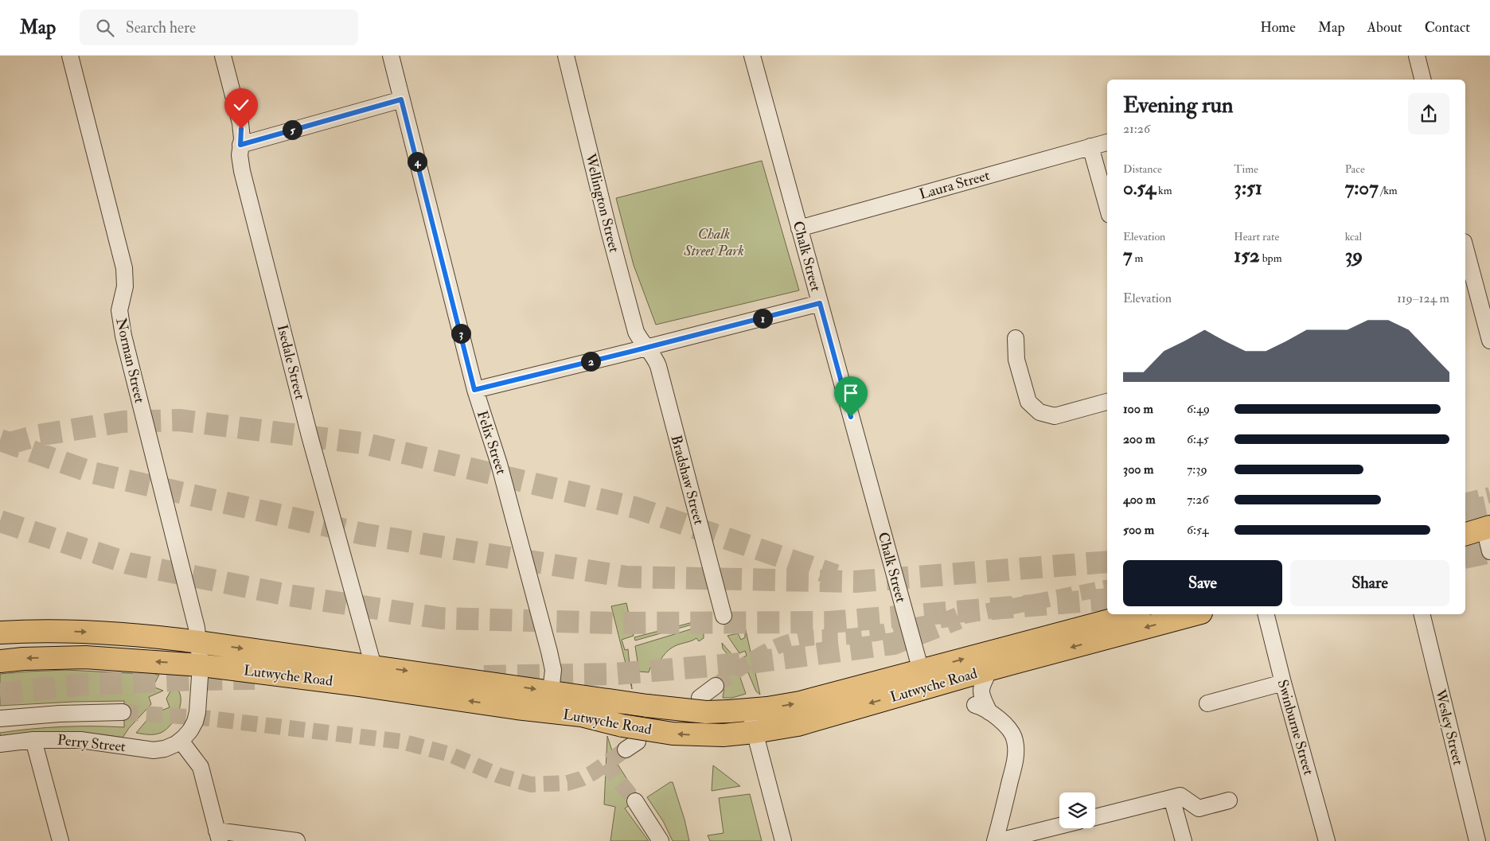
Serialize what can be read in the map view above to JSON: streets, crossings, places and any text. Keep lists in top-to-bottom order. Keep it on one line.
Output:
{"streets":{"highway":["Lutwyche Road"],"street":["Laura Street","Wellington Street","Chalk Street","Norman Street","Isedale Street","Felix Street","Bradshaw Street","Swinburne Street","Wesley Street","Perry Street"]},"crossings":[["Laura Street","Chalk Street"],["Wellington Street","Bradshaw Street"],["Chalk Street","Lutwyche Road"],["Norman Street","Lutwyche Road"],["Norman Street","Perry Street"],["Isedale Street","Lutwyche Road"],["Felix Street","Lutwyche Road"]],"parks":["Chalk Street Park"],"page":{"header":"Map","search":"Search here","nav":["Home","Map","About","Contact"],"heading":["Evening run","21:26"],"pins":["5","4","1","3","2"],"stats":[["Distance","0.54 km"],["Time","3:51"],["Pace","7:07 /km"],["Elevation","7 m"],["Heart rate","152 bpm"],["kcal","39"]],"chart":["Elevation","119–124 m"],"list":[{"name":"100 m","note":"6:49"},{"name":"200 m","note":"6:45"},{"name":"300 m","note":"7:39"},{"name":"400 m","note":"7:26"},{"name":"500 m","note":"6:54"}],"buttons":["Save","Share"]}}
